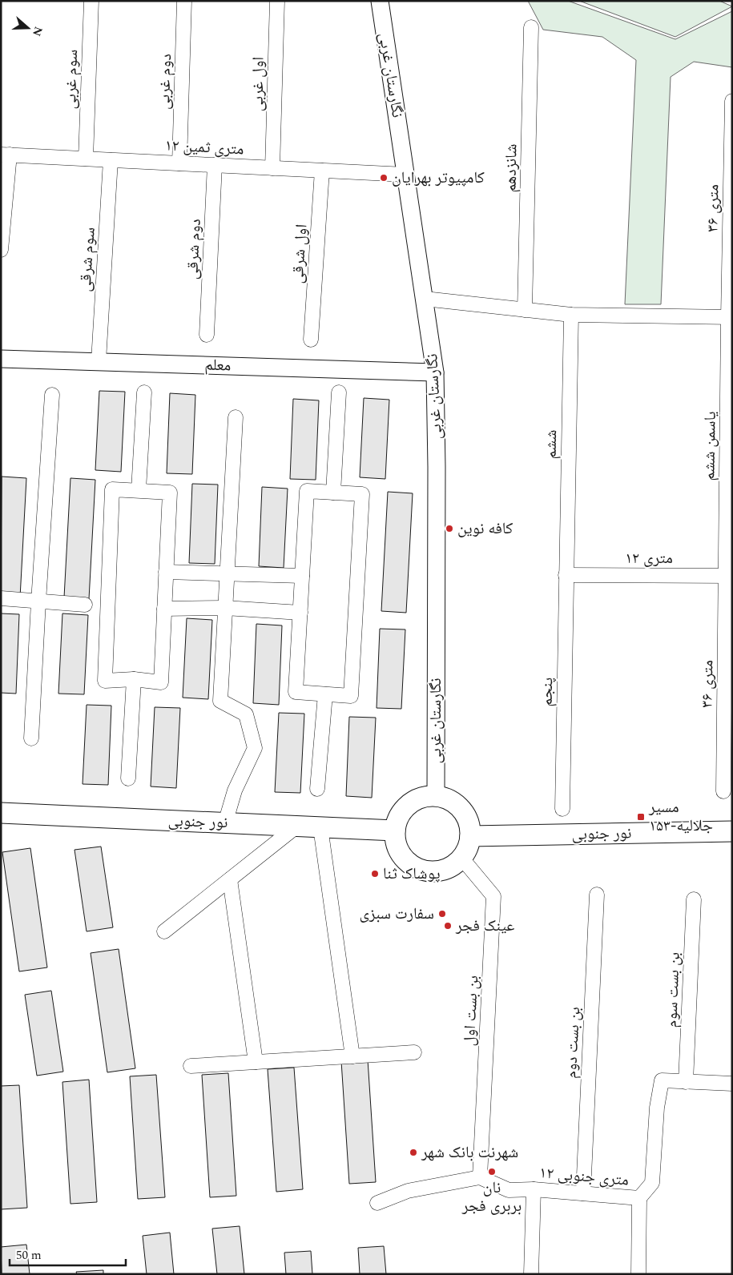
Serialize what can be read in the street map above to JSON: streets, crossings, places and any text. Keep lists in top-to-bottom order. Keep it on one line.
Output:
{"streets":{"main road":["نور جنوبی"],"street":["نگارستان غربی","سوم غربی","دوم غربی","اول غربی","۱۲ متری ثمین","شانزدهم","۳۶ متری","دوم شرقی","اول شرقی","سوم شرقی","معلم","ششم","یاسمن ششم","۱۲ متری","پنجم","بن بست سوم","بن بست اول","بن بست دوم","۱۲ متری جنوبی"]},"crossings":[["نگارستان غربی","۱۲ متری ثمین"],["نگارستان غربی","معلم"],["نگارستان غربی","نور جنوبی"],["نگارستان غربی","بن بست اول"],["سوم غربی","۱۲ متری ثمین"],["دوم غربی","۱۲ متری ثمین"],["اول غربی","۱۲ متری ثمین"],["۱۲ متری ثمین","دوم شرقی"],["۱۲ متری ثمین","اول شرقی"],["۱۲ متری ثمین","سوم شرقی"],["۳۶ متری","یاسمن ششم"],["۳۶ متری","۱۲ متری"],["سوم شرقی","معلم"],["ششم","۱۲ متری"],["ششم","پنجم"],["یاسمن ششم","۱۲ متری"],["۱۲ متری","پنجم"],["نور جنوبی","بن بست اول"],["بن بست سوم","۱۲ متری جنوبی"],["بن بست اول","۱۲ متری جنوبی"],["بن بست دوم","۱۲ متری جنوبی"]],"places":{"other":["کامپیوتر بهرایان","کافه نوین","پوشاک ثنا","سفارت سبزی","عینک فجر","شهرنت بانک شهر","نان بربری فجر"],"transit":["مسیر ۱۵۳-جلالیه"]},"scale_bar":"50 m","north":"right"}
